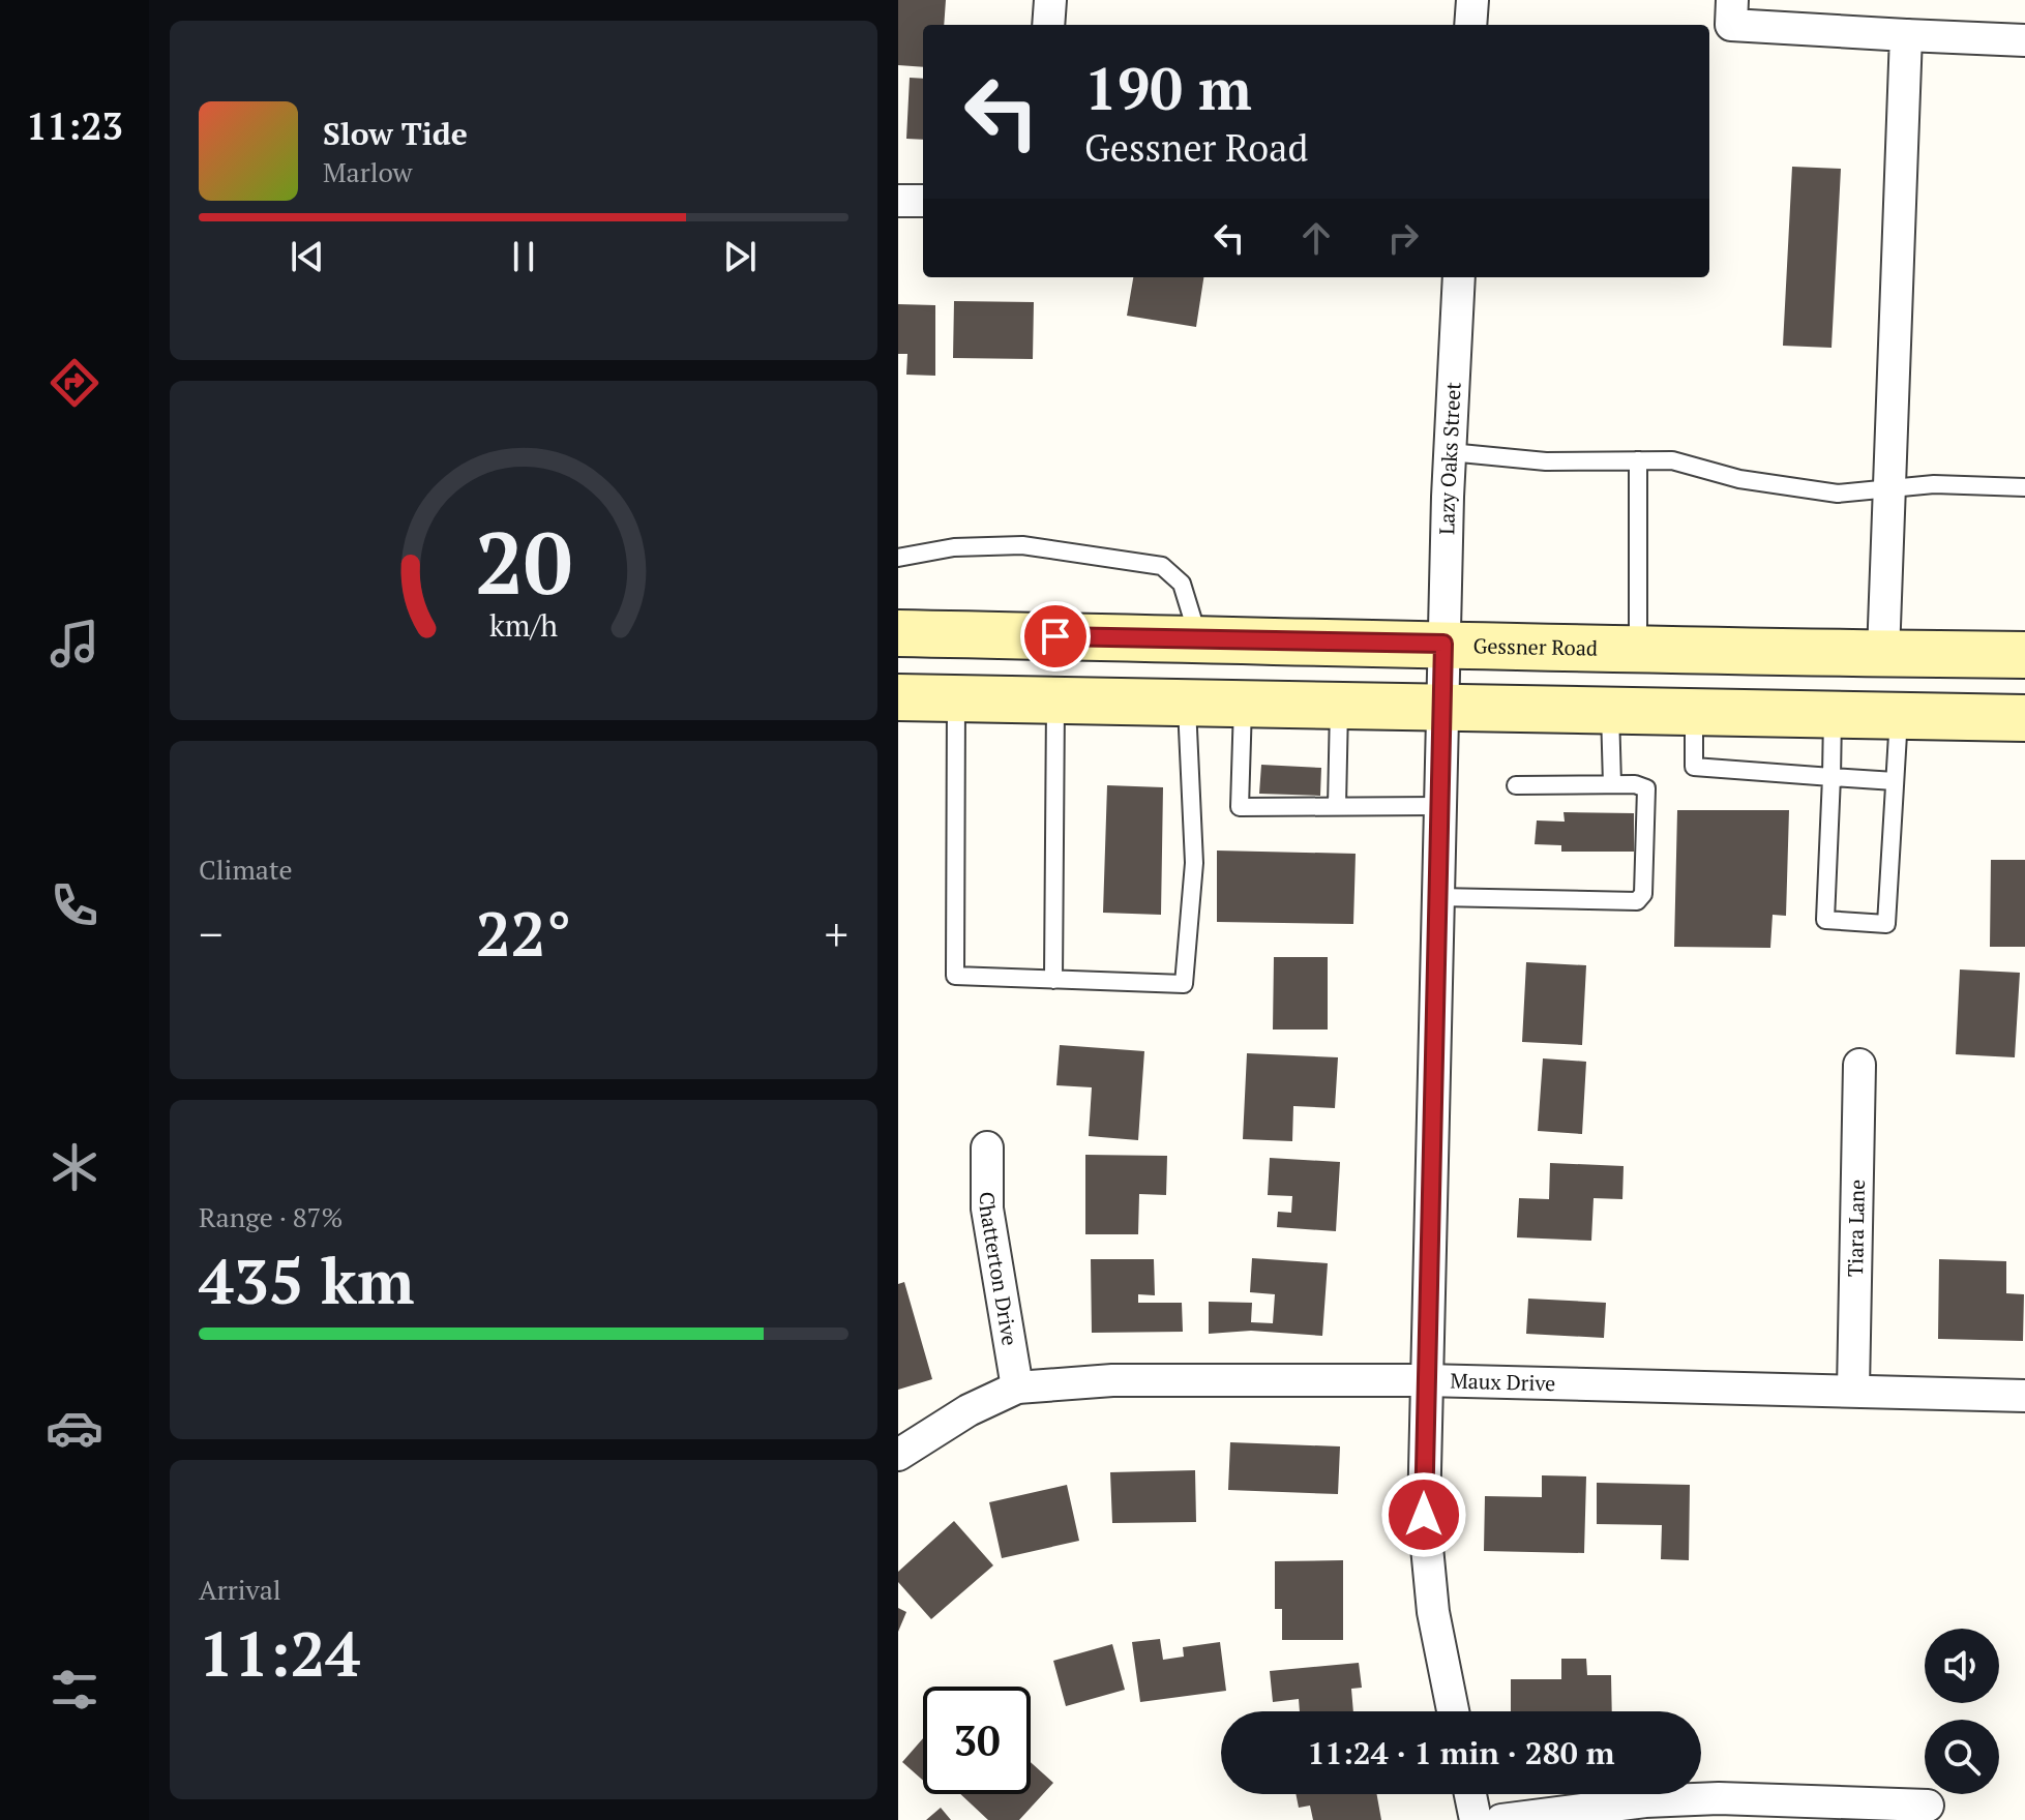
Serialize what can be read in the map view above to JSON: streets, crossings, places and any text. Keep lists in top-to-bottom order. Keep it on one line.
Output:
{"streets":{"main road":["Gessner Road"],"street":["Lazy Oaks Street","Tiara Lane","Chatterton Drive","Maux Drive"]},"crossings":[["Lazy Oaks Street","Gessner Road"],["Lazy Oaks Street","Maux Drive"],["Tiara Lane","Maux Drive"],["Chatterton Drive","Maux Drive"]],"page":{"tabs":"11:23","turn":["190 m","Gessner Road"],"song":["Slow Tide","Marlow"],"tile":["Climate",["Range · 87%","435 km"],["Arrival","11:24"]],"heat":["−","22°","+"],"limit":"30","trip":"11:24 · 1 min · 280 m","gauge":["20","km/h"]}}
